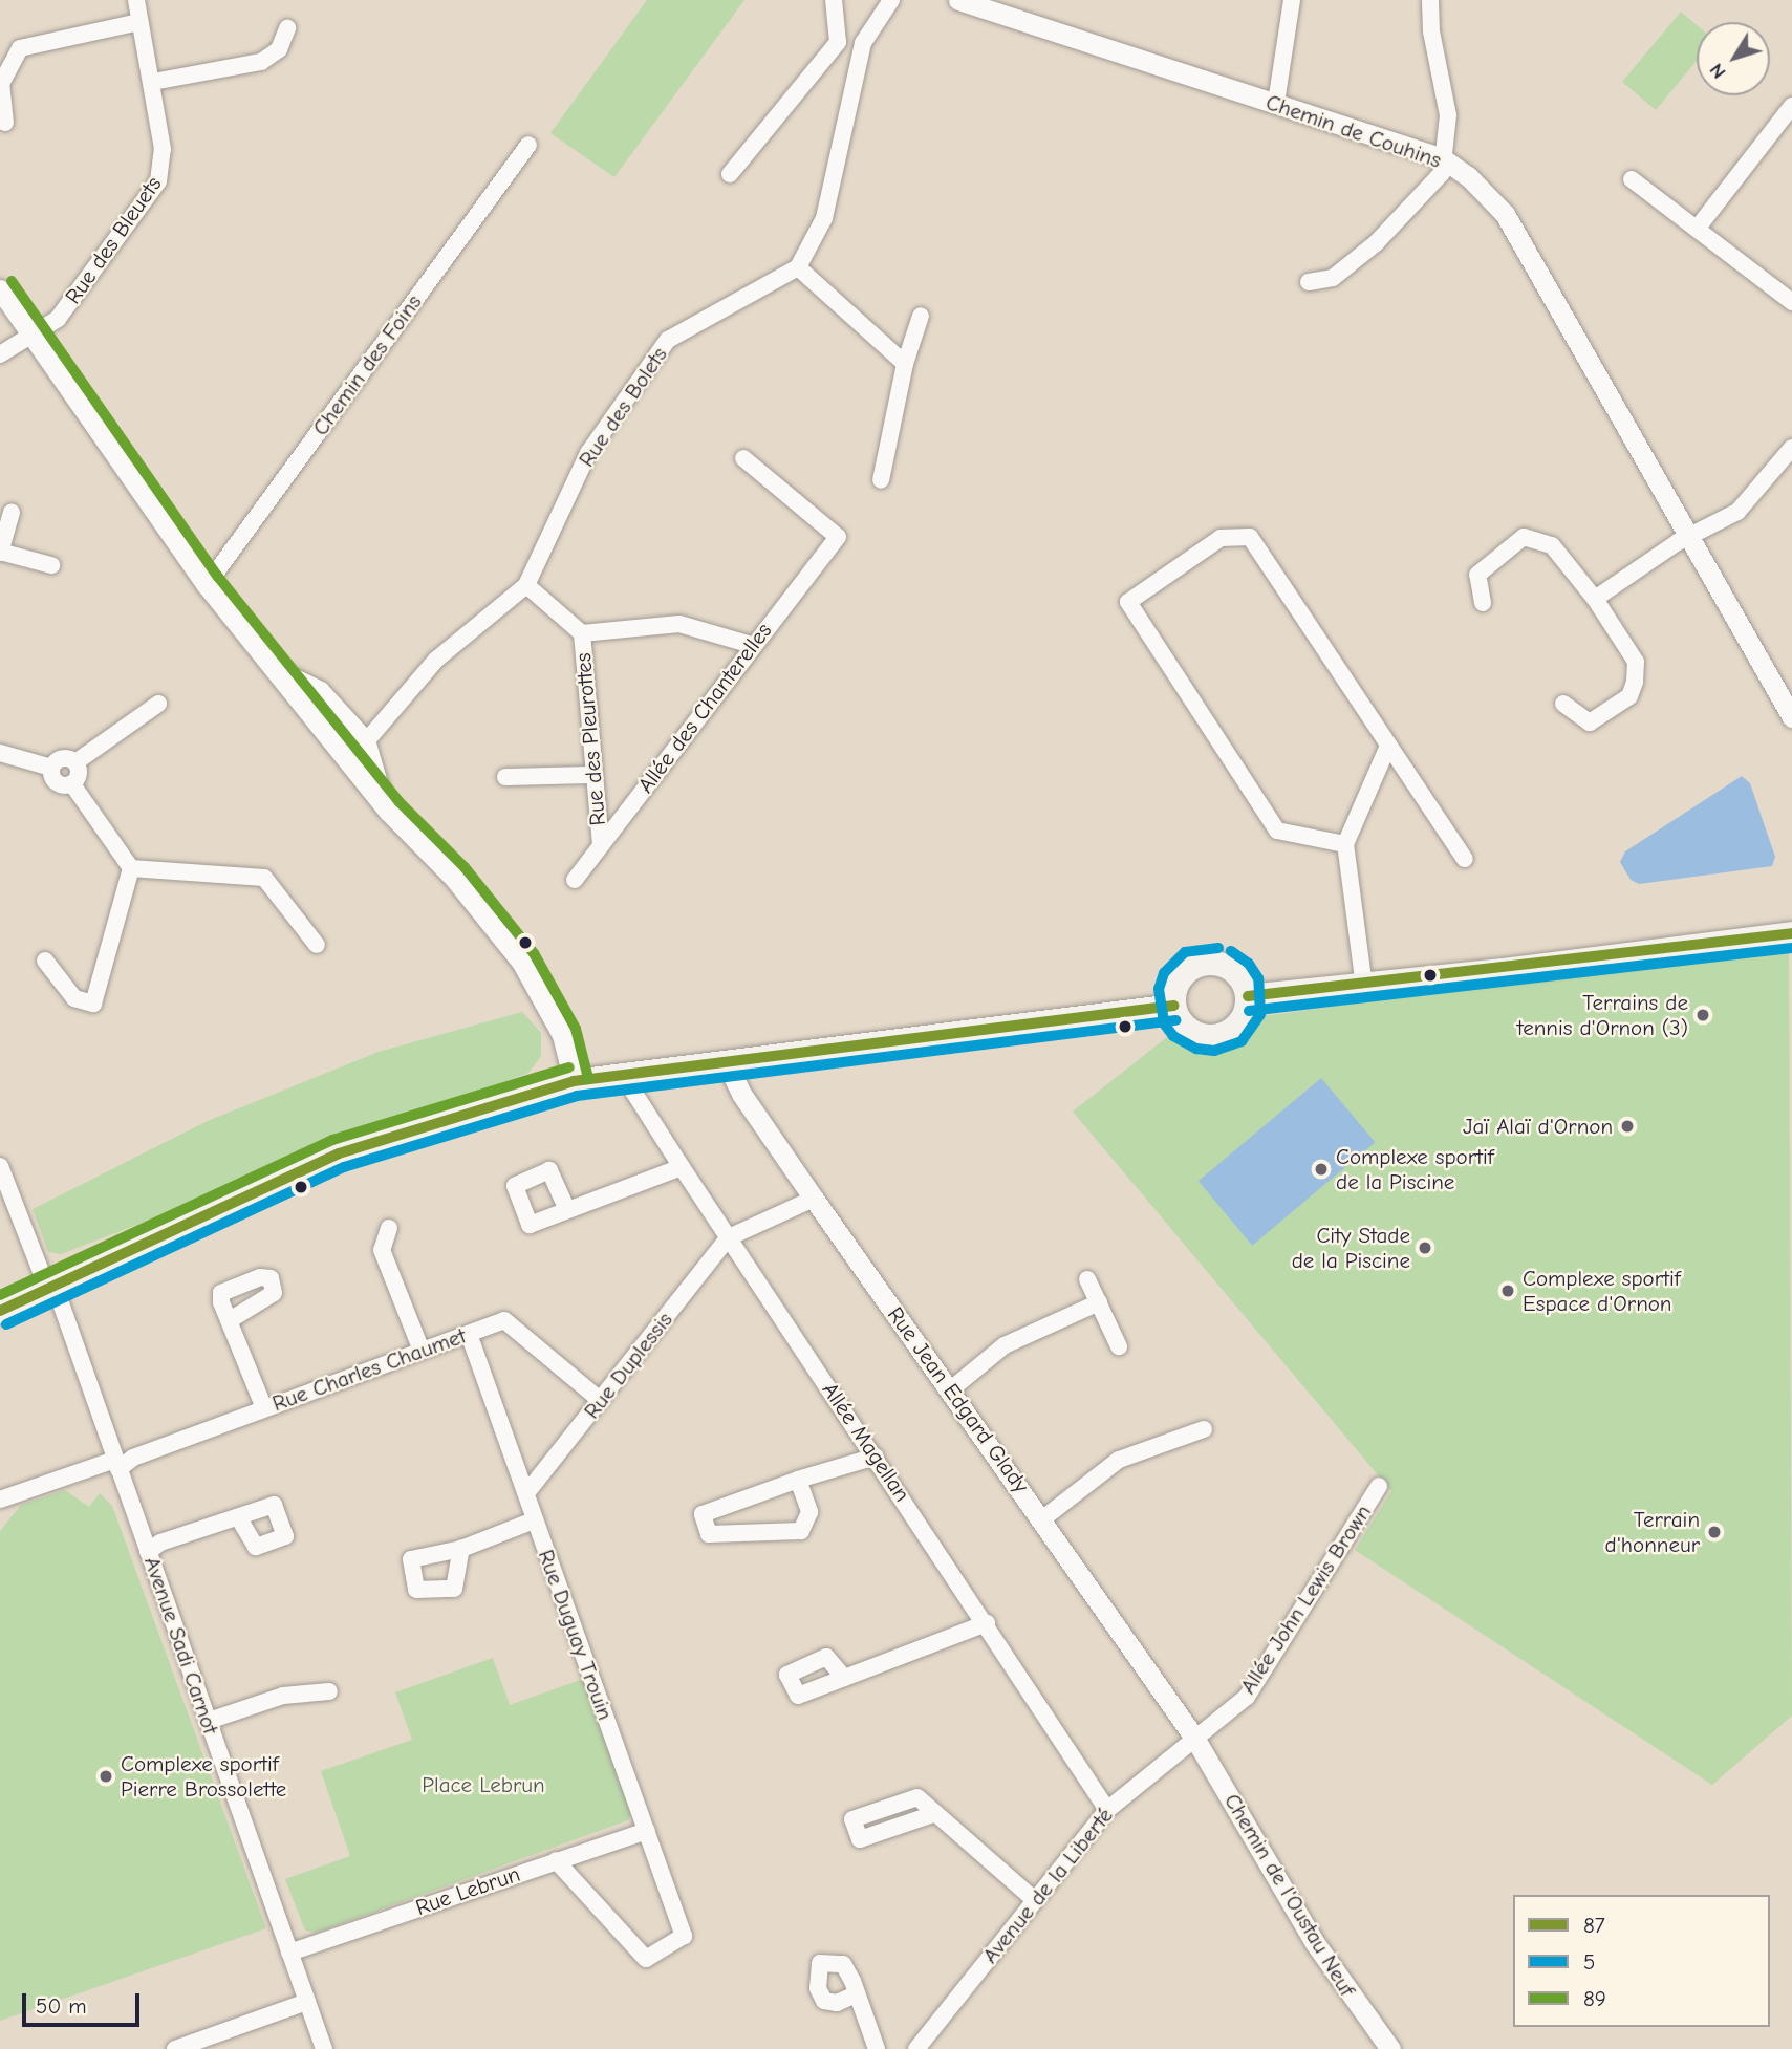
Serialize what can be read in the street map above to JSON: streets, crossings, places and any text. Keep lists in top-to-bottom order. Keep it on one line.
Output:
{"streets":{"street":["Chemin de Couhins","Rue des Bleuets","Chemin des Foins","Rue des Bolets","Allée des Chanterelles","Rue des Pleurottes","Rue Duplessis","Rue Charles Chaumet","Rue Jean Edgard Glady","Allée Magellan","Allée John Lewis Brown","Rue Duguay Trouin","Avenue Sadi Carnot","Avenue de la Liberté","Rue Lebrun","Chemin de l'Oustau Neuf"]},"crossings":[["Allée des Chanterelles","Rue des Pleurottes"],["Rue Duplessis","Rue Charles Chaumet"],["Rue Duplessis","Allée Magellan"],["Rue Duplessis","Rue Duguay Trouin"],["Rue Charles Chaumet","Rue Duguay Trouin"],["Rue Charles Chaumet","Avenue Sadi Carnot"],["Rue Jean Edgard Glady","Allée John Lewis Brown"],["Rue Jean Edgard Glady","Avenue de la Liberté"],["Rue Jean Edgard Glady","Chemin de l'Oustau Neuf"],["Allée Magellan","Avenue de la Liberté"],["Allée John Lewis Brown","Avenue de la Liberté"],["Allée John Lewis Brown","Chemin de l'Oustau Neuf"],["Rue Duguay Trouin","Rue Lebrun"],["Avenue Sadi Carnot","Rue Lebrun"],["Avenue de la Liberté","Chemin de l'Oustau Neuf"]],"parks":["Place Lebrun"],"places":["Terrains de tennis d'Ornon (3)","Jaï Alaï d'Ornon","Complexe sportif de la Piscine","City Stade de la Piscine","Complexe sportif Espace d'Ornon","Terrain d'honneur","Complexe sportif Pierre Brossolette"],"lines":["transit line 89","transit line 87","transit line 5"],"legend":["87","5","89"],"scale_bar":"50 m","north":"bottom left"}
